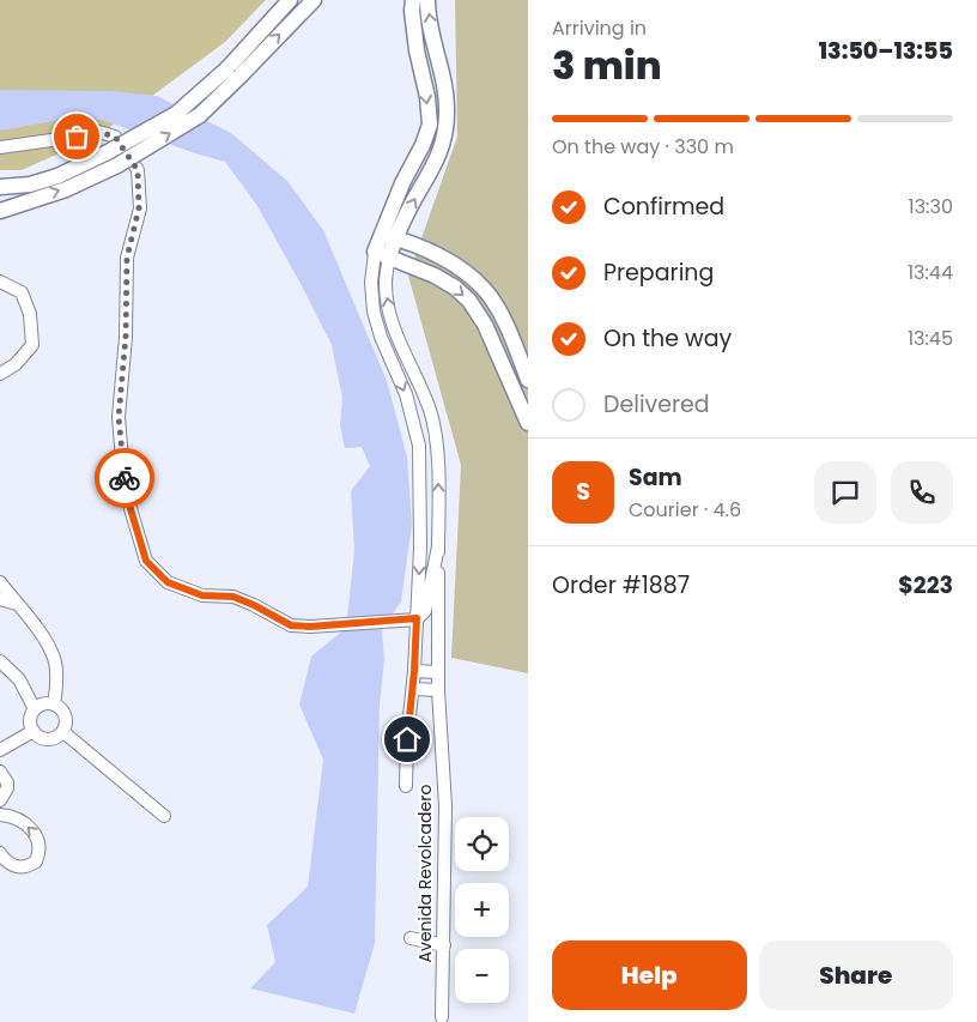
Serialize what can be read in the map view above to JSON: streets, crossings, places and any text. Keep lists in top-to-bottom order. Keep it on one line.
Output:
{"streets":{"main road":["Avenida Revolcadero"]},"page":{"heading":["3 min","Arriving in","13:50–13:55"],"panel":["Sam","Courier · 4.6","Order #1887","$223"],"bar":"On the way · 330 m","list":[["Confirmed","13:30"],["Preparing","13:44"],["On the way","13:45"],"Delivered"],"round":"S","map_buttons":["+","−"],"buttons":["Help","Share"]}}
